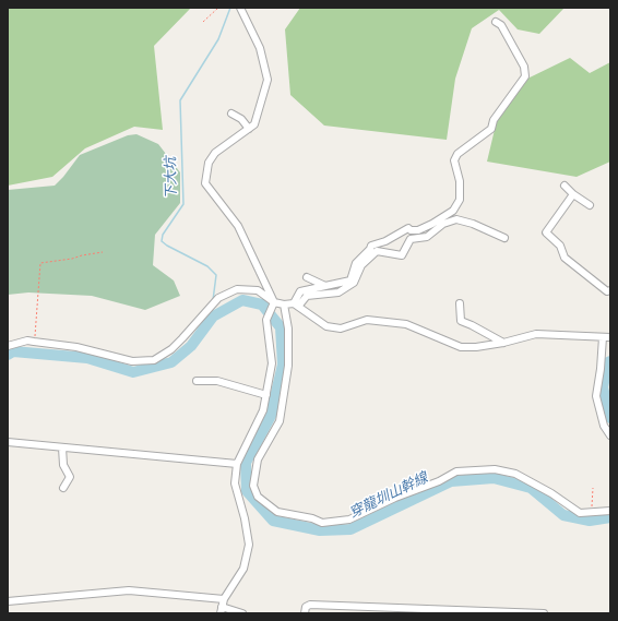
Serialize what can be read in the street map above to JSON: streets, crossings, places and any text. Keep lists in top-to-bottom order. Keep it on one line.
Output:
{"water":["下大坑","穿龍圳山幹線"]}
